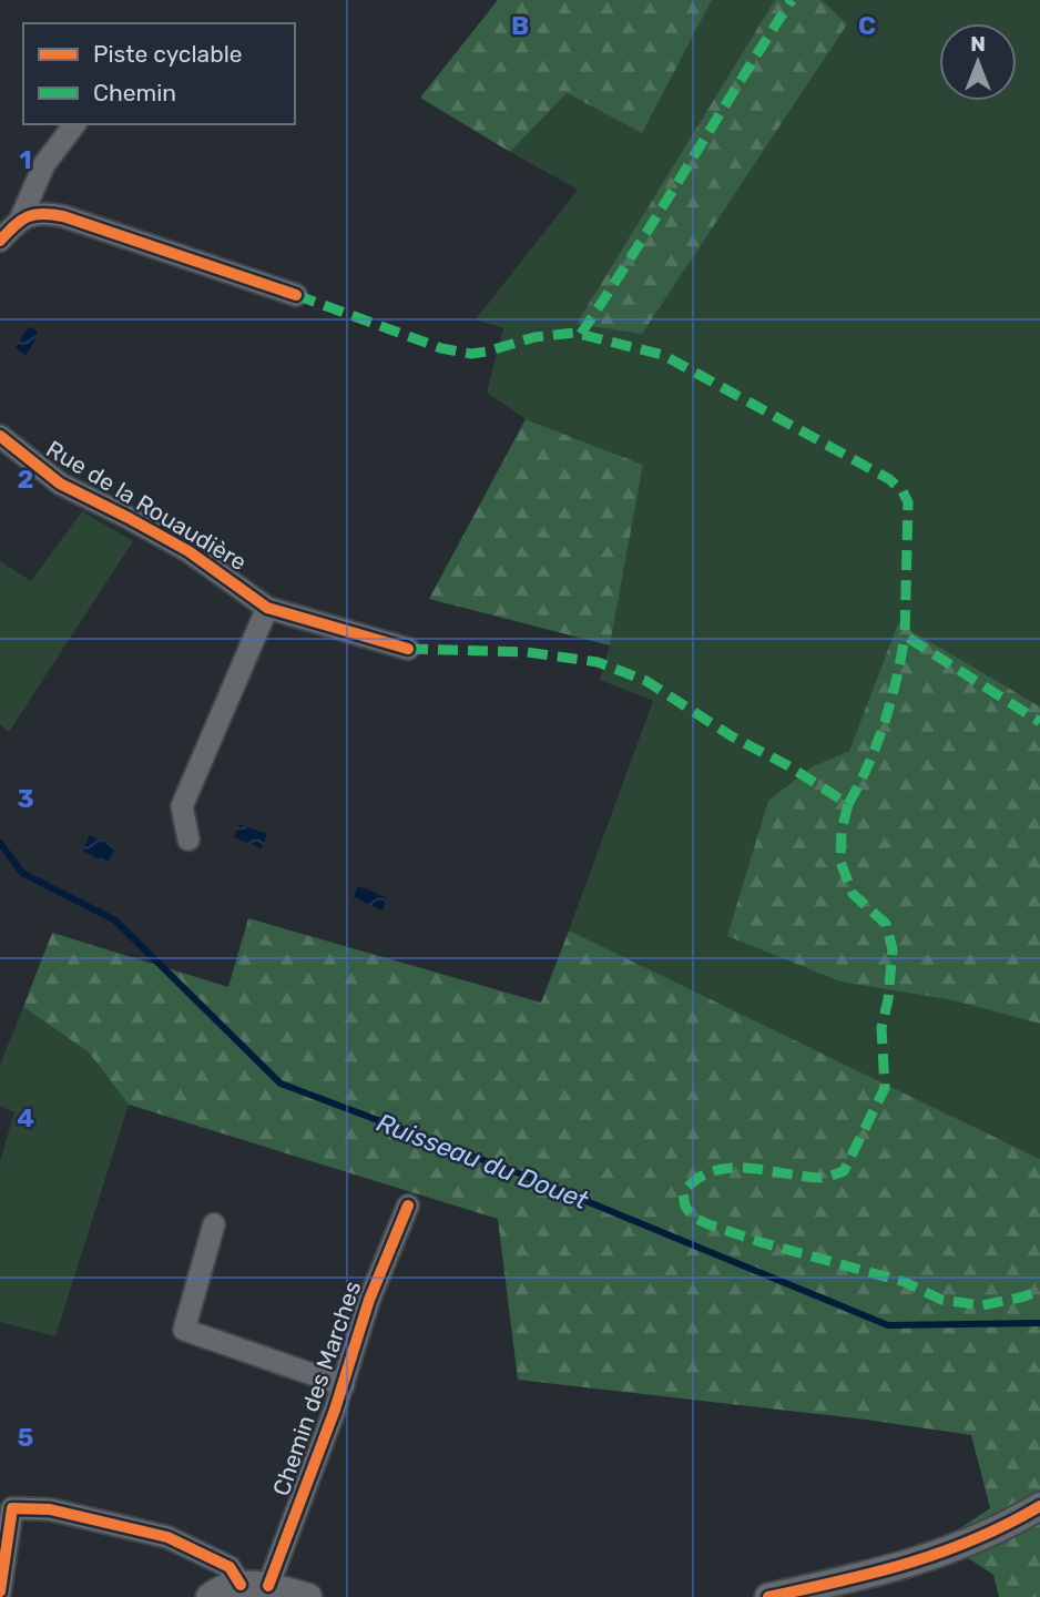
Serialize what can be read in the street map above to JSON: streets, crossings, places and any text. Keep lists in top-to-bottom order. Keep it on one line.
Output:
{"streets":{"street":["Rue de la Rouaudière","Chemin des Marches"]},"water":["Ruisseau du Douet"],"legend":["Piste cyclable","Chemin"],"north":"top","grid":{"columns":["B","C"],"rows":["1","2","3","4","5"]}}
